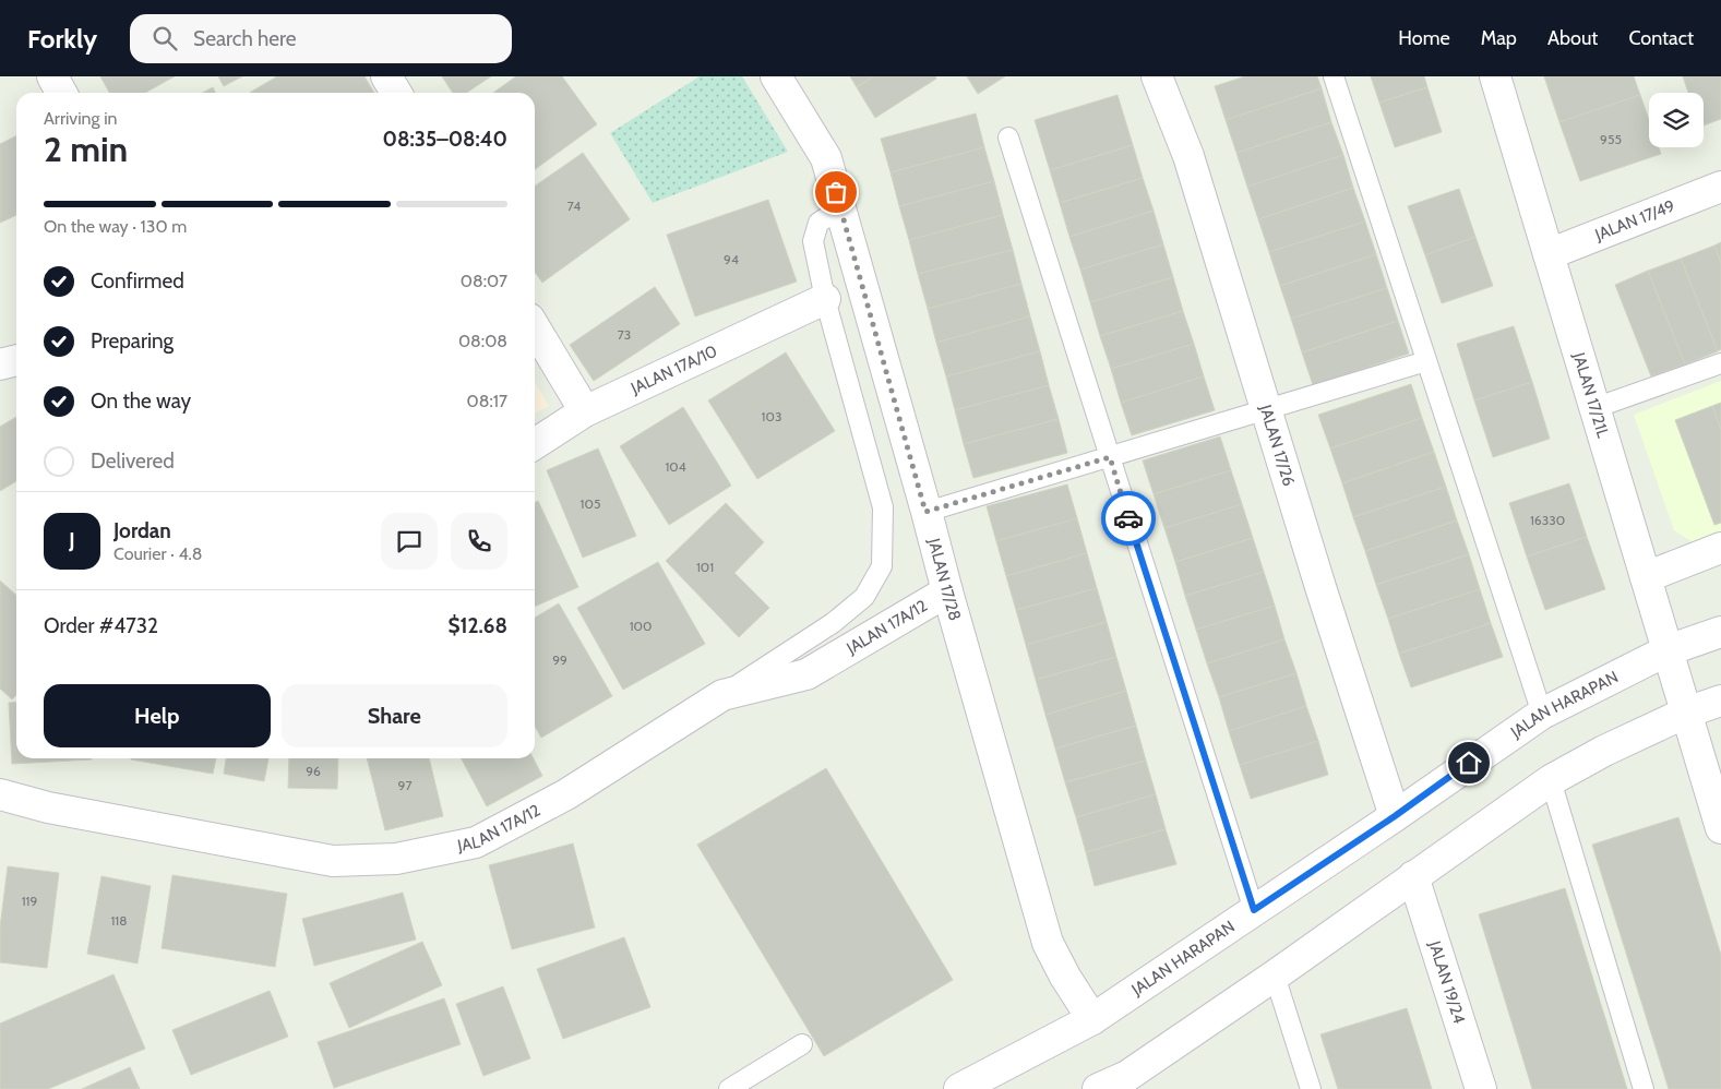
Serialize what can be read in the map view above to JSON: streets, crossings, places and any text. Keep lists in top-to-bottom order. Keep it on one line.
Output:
{"streets":{"street":["JALAN 17/49","JALAN 17A/10","JALAN 17/21L","JALAN 17/26","JALAN 17/28","JALAN 17A/12","JALAN HARAPAN","JALAN 19/24"]},"crossings":[["JALAN 17/49","JALAN 17/21L"],["JALAN 17/21L","JALAN HARAPAN"],["JALAN 17/26","JALAN HARAPAN"],["JALAN 17/28","JALAN 17A/12"],["JALAN 17/28","JALAN HARAPAN"]],"house_numbers":["955","74","94","73","103","104","105","16330","101","100","99","96","97","119","118"],"page":{"header":"Forkly","search":"Search here","nav":["Home","Map","About","Contact"],"heading":["2 min","Arriving in","08:35–08:40"],"panel":["Jordan","Courier · 4.8","Order #4732","$12.68"],"bar":"On the way · 130 m","list":[["Confirmed","08:07"],["Preparing","08:08"],["On the way","08:17"],"Delivered"],"round":"J","buttons":["Help","Share"]}}
